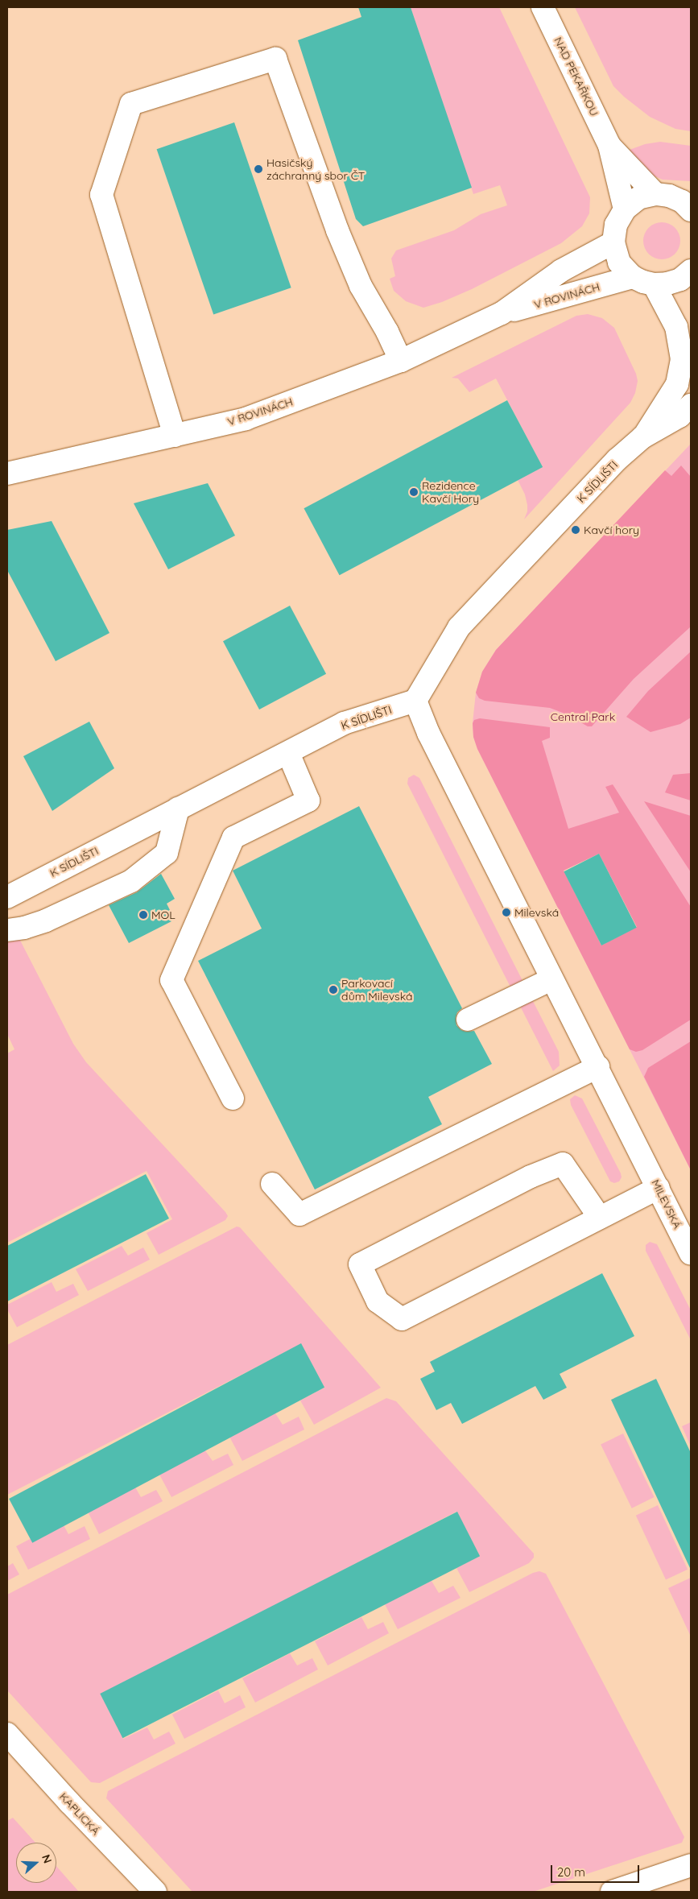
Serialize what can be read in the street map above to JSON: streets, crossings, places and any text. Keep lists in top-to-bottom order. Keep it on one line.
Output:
{"streets":{"street":["NAD PEKAŘKOU","V ROVINÁCH","K SÍDLIŠTI","MILEVSKÁ","KAPLICKÁ"]},"crossings":[["K SÍDLIŠTI","MILEVSKÁ"]],"parks":["Central Park"],"places":["Hasičský záchranný sbor ČT","Rezidence Kavčí Hory","Kavčí hory","Milevská","MOL","Parkovací dům Milevská"],"scale_bar":"20 m","north":"right"}
